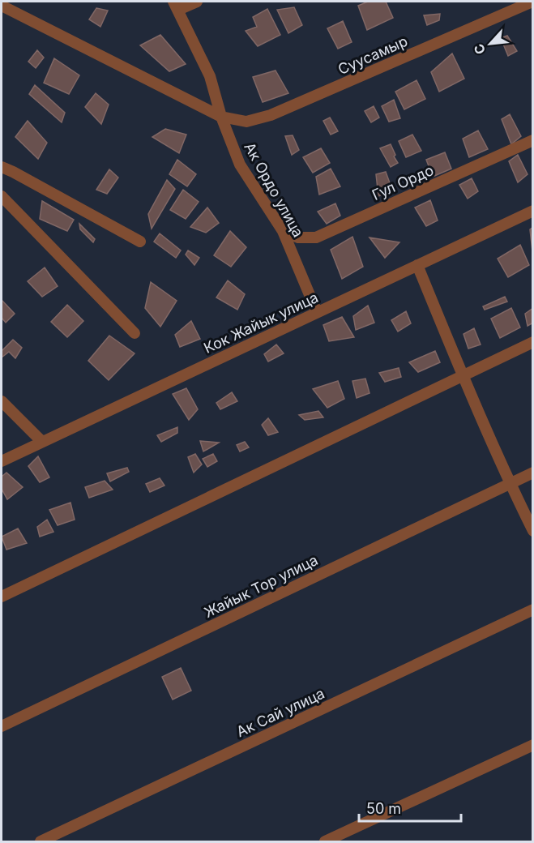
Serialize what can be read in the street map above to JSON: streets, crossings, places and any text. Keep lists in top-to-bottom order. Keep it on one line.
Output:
{"streets":{"street":["Суусамыр","Гул Ордо","Ак Ордо улица","Кок Жайык улица","Жайык Тор улица","Ак Сай улица"]},"crossings":[["Суусамыр","Ак Ордо улица"],["Гул Ордо","Ак Ордо улица"],["Ак Ордо улица","Кок Жайык улица"]],"scale_bar":"50 m","north":"bottom left"}
